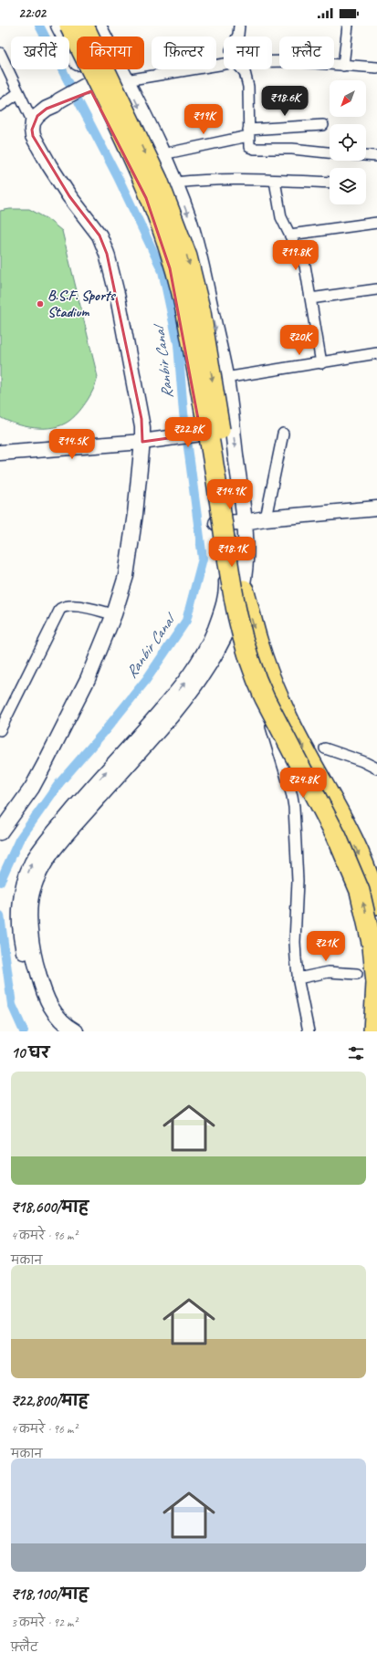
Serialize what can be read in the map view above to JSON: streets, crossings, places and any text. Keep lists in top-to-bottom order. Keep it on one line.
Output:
{"water":["Ranbir Canal"],"places":["B.S.F. Sports Stadium"],"north":"bottom left","page":{"status":"22:02","chip":["खरीदें","किराया","फ़िल्टर","नया","फ़्लैट"],"price":["₹18.6K","₹19K","₹19.8K","₹20K","₹22.8K","₹14.5K","₹14.9K","₹18.1K","₹24.8K","₹21K"],"heading":"10 घर","list":[{"name":"₹18,600/माह","note":"4 कमरे · 96 m² · मकान"},{"name":"₹22,800/माह","note":"4 कमरे · 96 m² · मकान"},{"name":"₹18,100/माह","note":"3 कमरे · 92 m² · फ़्लैट"}]}}
